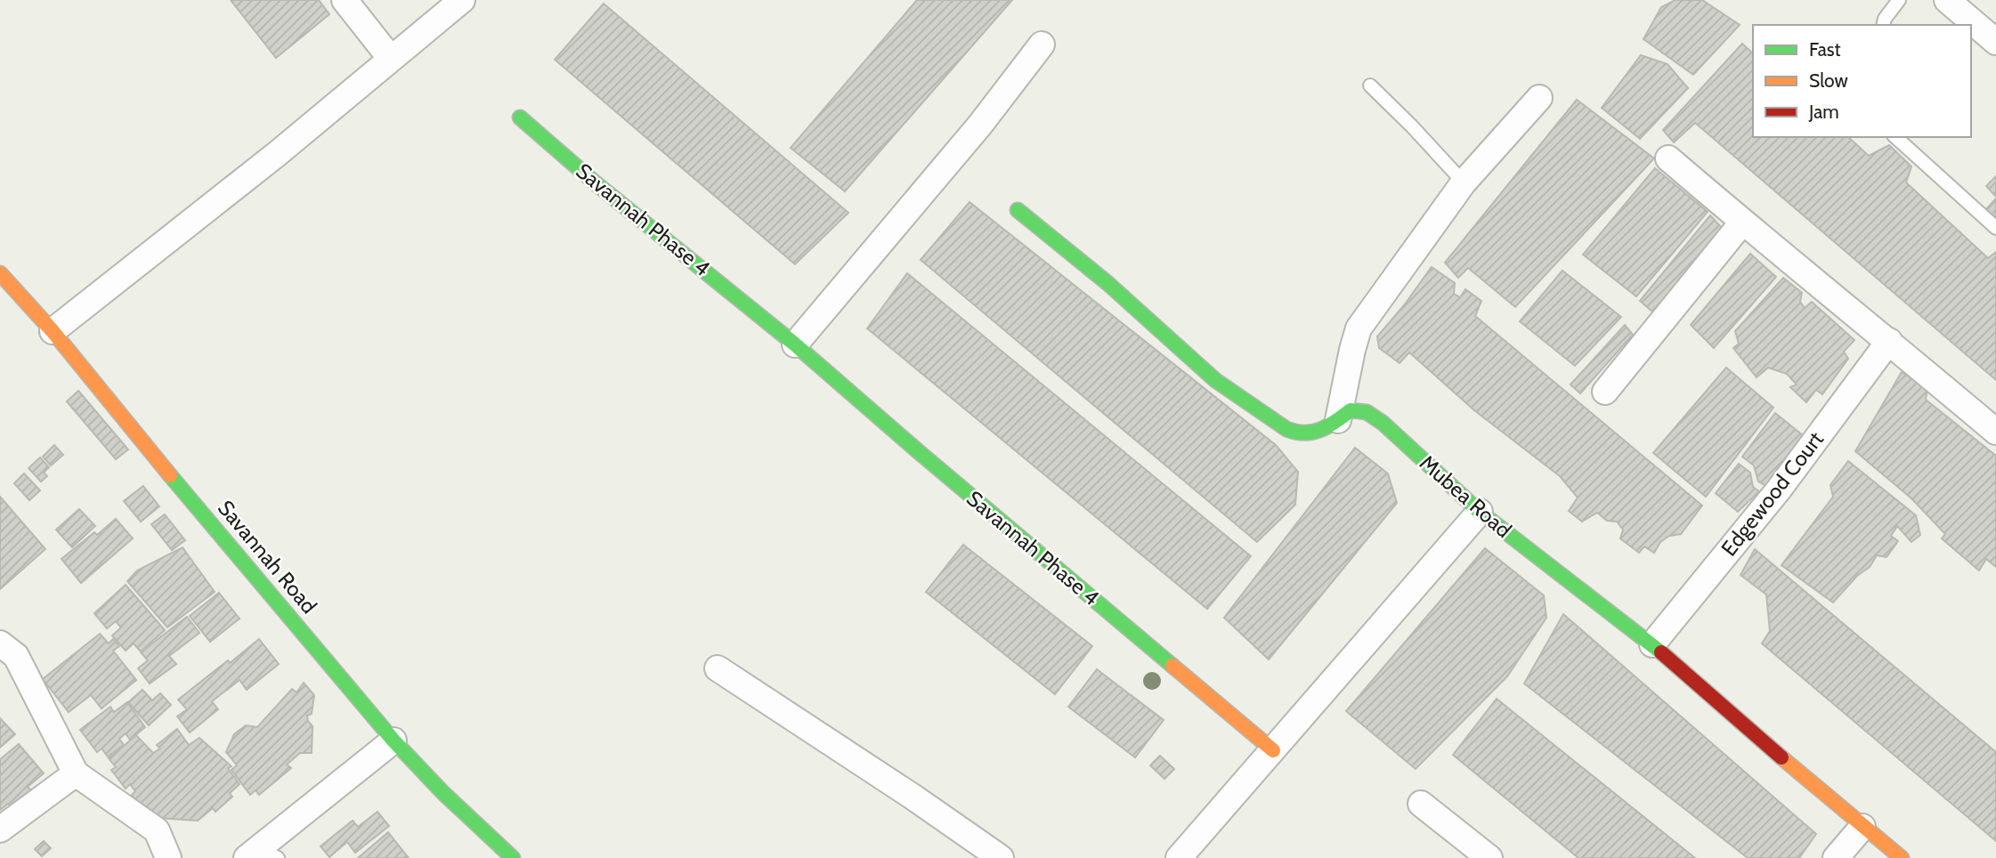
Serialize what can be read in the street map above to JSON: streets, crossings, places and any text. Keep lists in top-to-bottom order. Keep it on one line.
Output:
{"streets":{"street":["Savannah Phase 4","Edgewood Court","Mubea Road","Savannah Road"]},"crossings":[["Edgewood Court","Mubea Road"]],"legend":["Fast","Slow","Jam"]}
